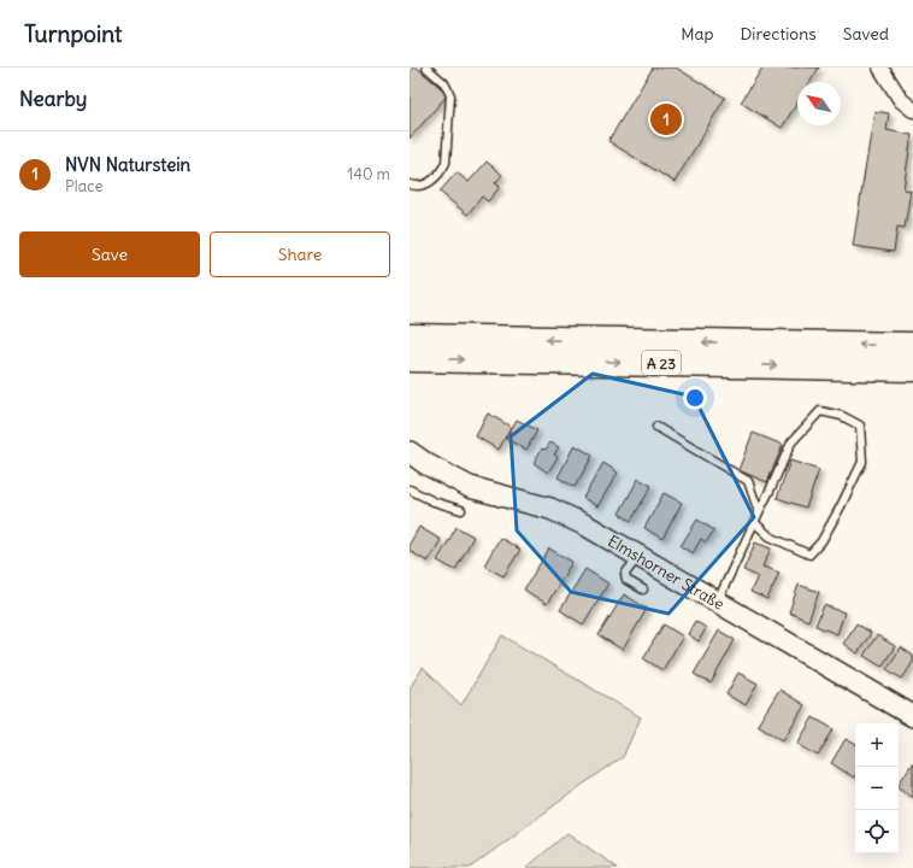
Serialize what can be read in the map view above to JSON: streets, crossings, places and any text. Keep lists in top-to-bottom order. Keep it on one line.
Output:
{"streets":{"highway":["A 23"],"street":["Elmshorner Straße"]},"north":"top left","page":{"header":"Turnpoint","nav":["Map","Directions","Saved"],"heading":"Nearby","pins":"1","list":[{"mark":"1","name":"NVN Naturstein","note":"Place","value":"140 m"}],"buttons":["Save","Share"],"map_buttons":["+","−"]}}
